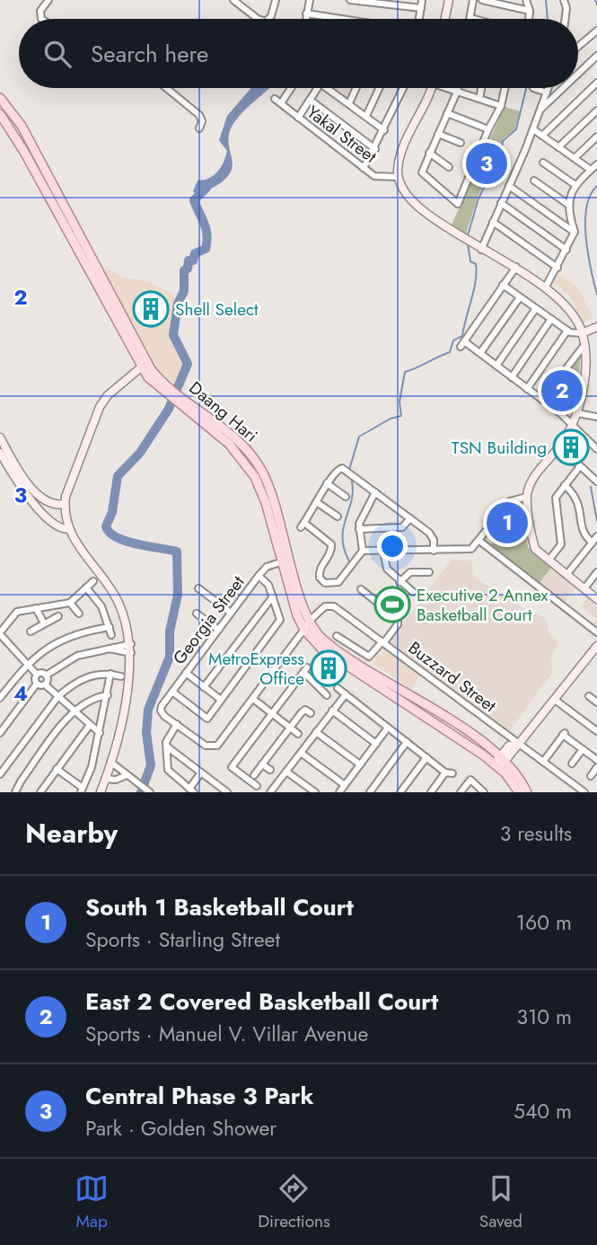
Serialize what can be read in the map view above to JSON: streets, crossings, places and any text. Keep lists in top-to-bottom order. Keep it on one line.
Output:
{"streets":{"main road":["Daang Hari"],"street":["Yakal Street","Georgia Street","Buzzard Street"]},"crossings":[["Daang Hari","Georgia Street"],["Daang Hari","Buzzard Street"]],"places":{"building":["Shell Select","TSN Building","MetroExpress Office"],"sports":["Executive 2 Annex Basketball Court"]},"page":{"search":"Search here","pins":["3","2","1"],"heading":["Nearby","3 results"],"list":[{"mark":"1","name":"South 1 Basketball Court","note":"Sports · Starling Street","value":"160 m"},{"mark":"2","name":"East 2 Covered Basketball Court","note":"Sports · Manuel V. Villar Avenue","value":"310 m"},{"mark":"3","name":"Central Phase 3 Park","note":"Park · Golden Shower","value":"540 m"}],"nav":["Map","Directions","Saved"]},"grid":{"rows":["2","3","4"]}}
